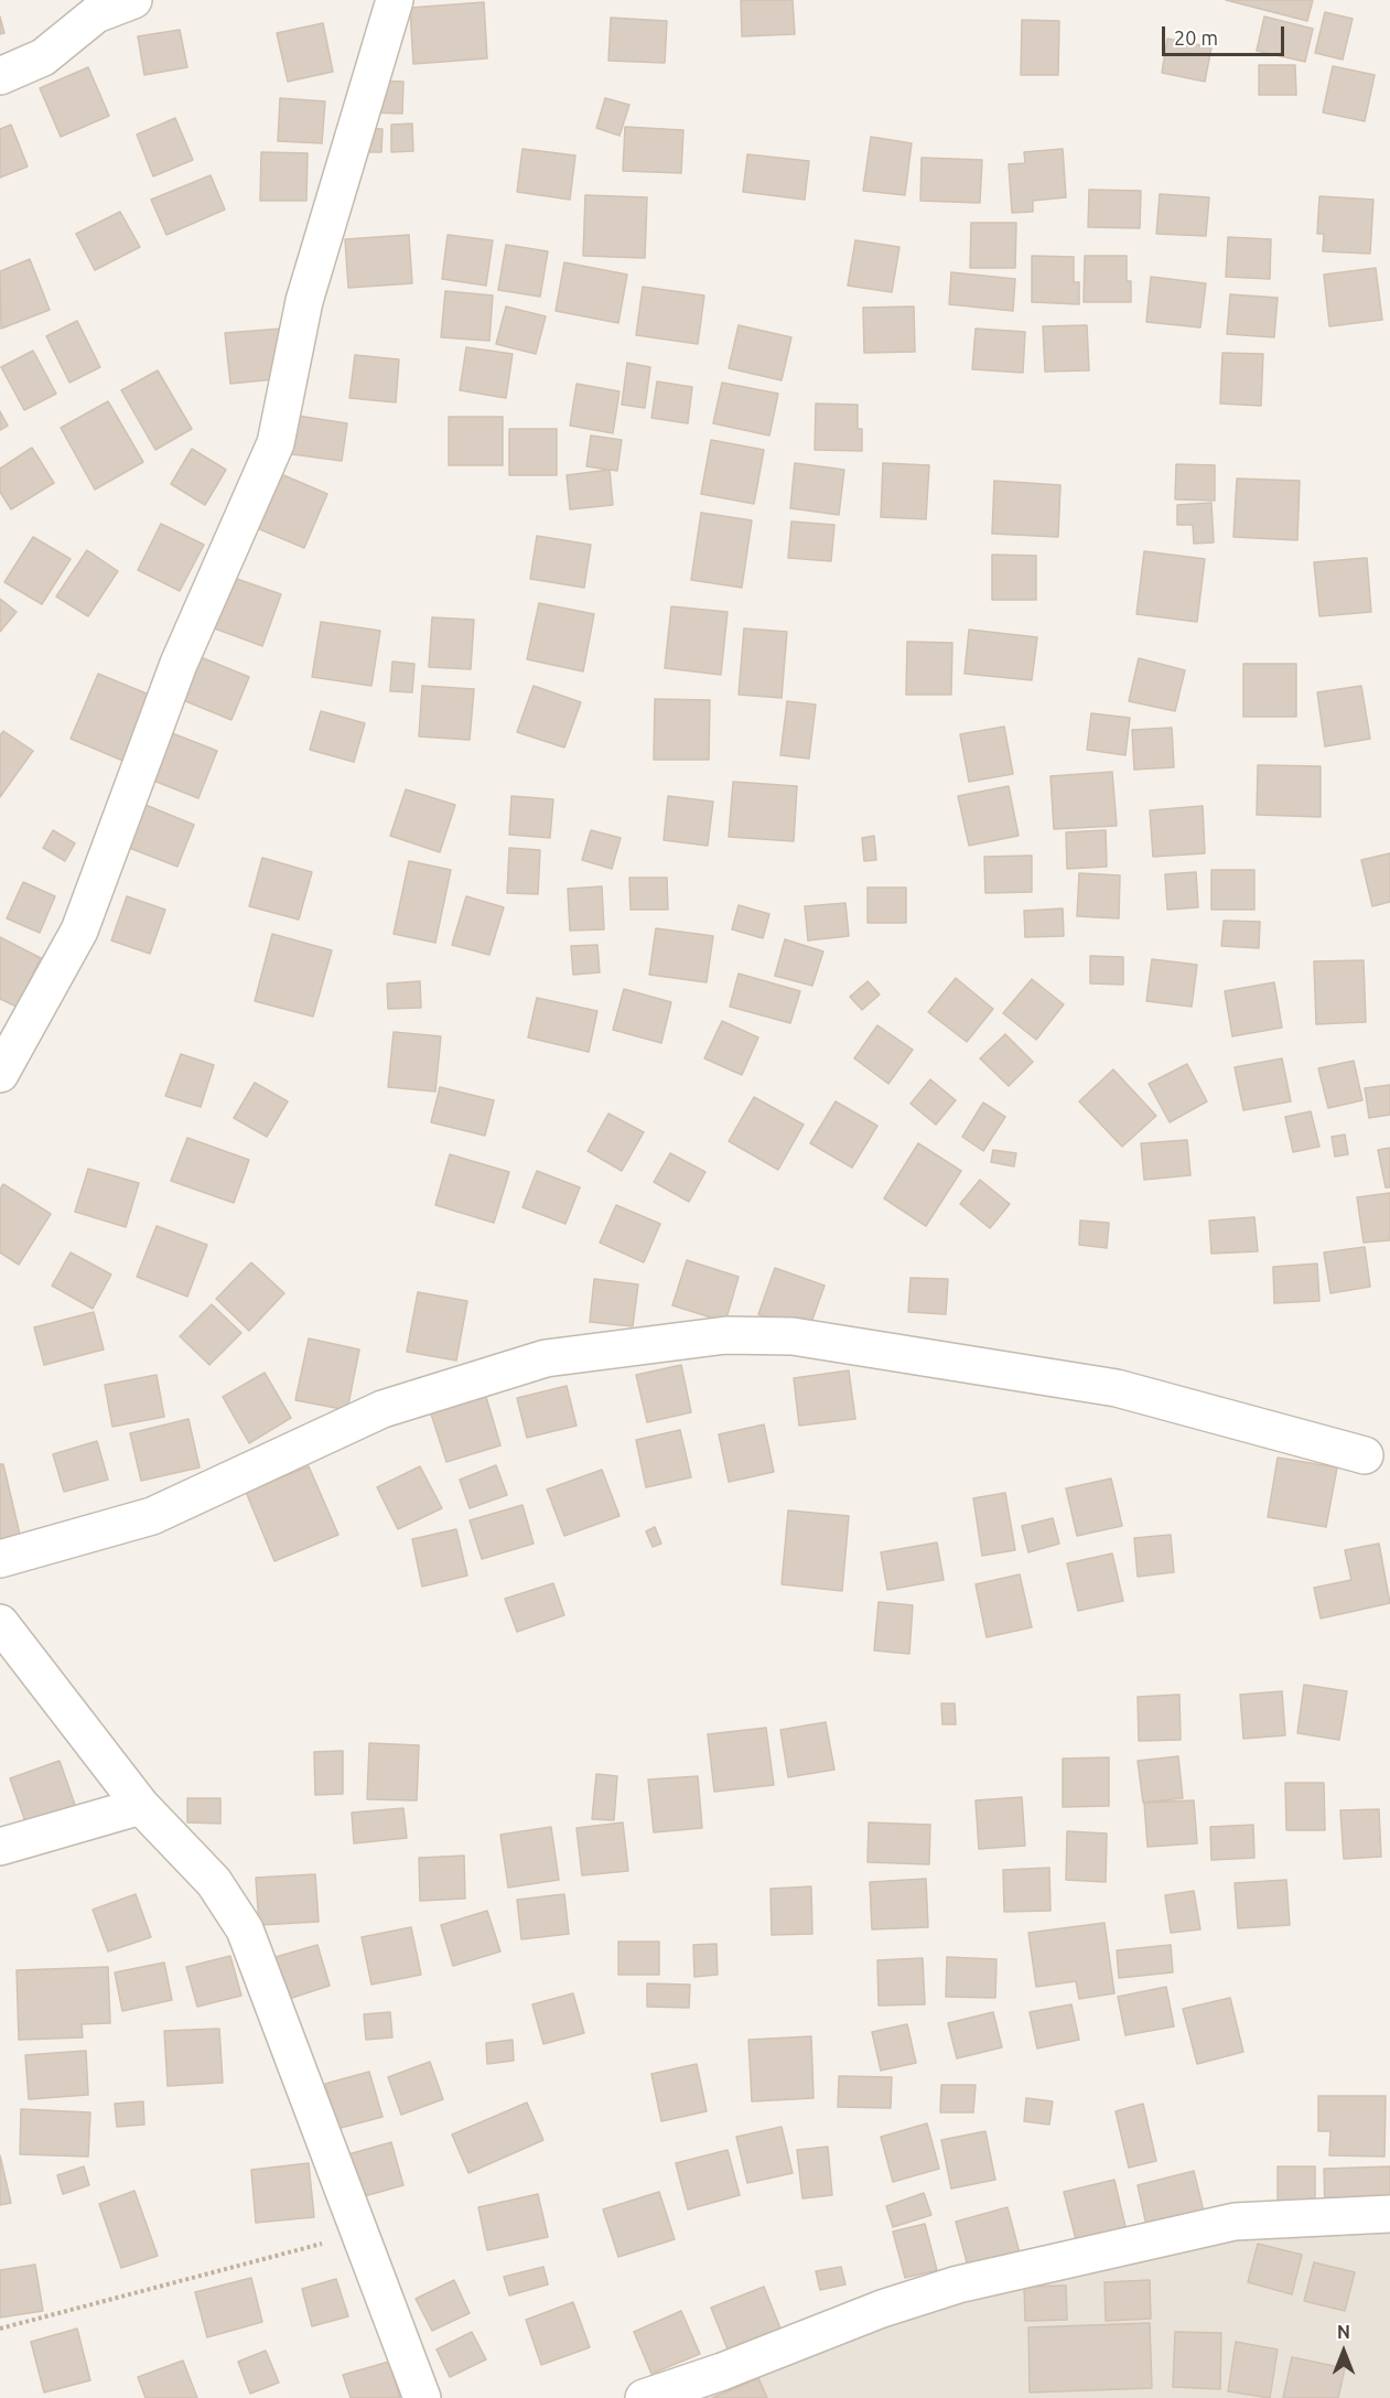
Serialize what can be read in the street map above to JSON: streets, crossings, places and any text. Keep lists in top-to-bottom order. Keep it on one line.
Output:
{"scale_bar":"20 m","north":"top"}
